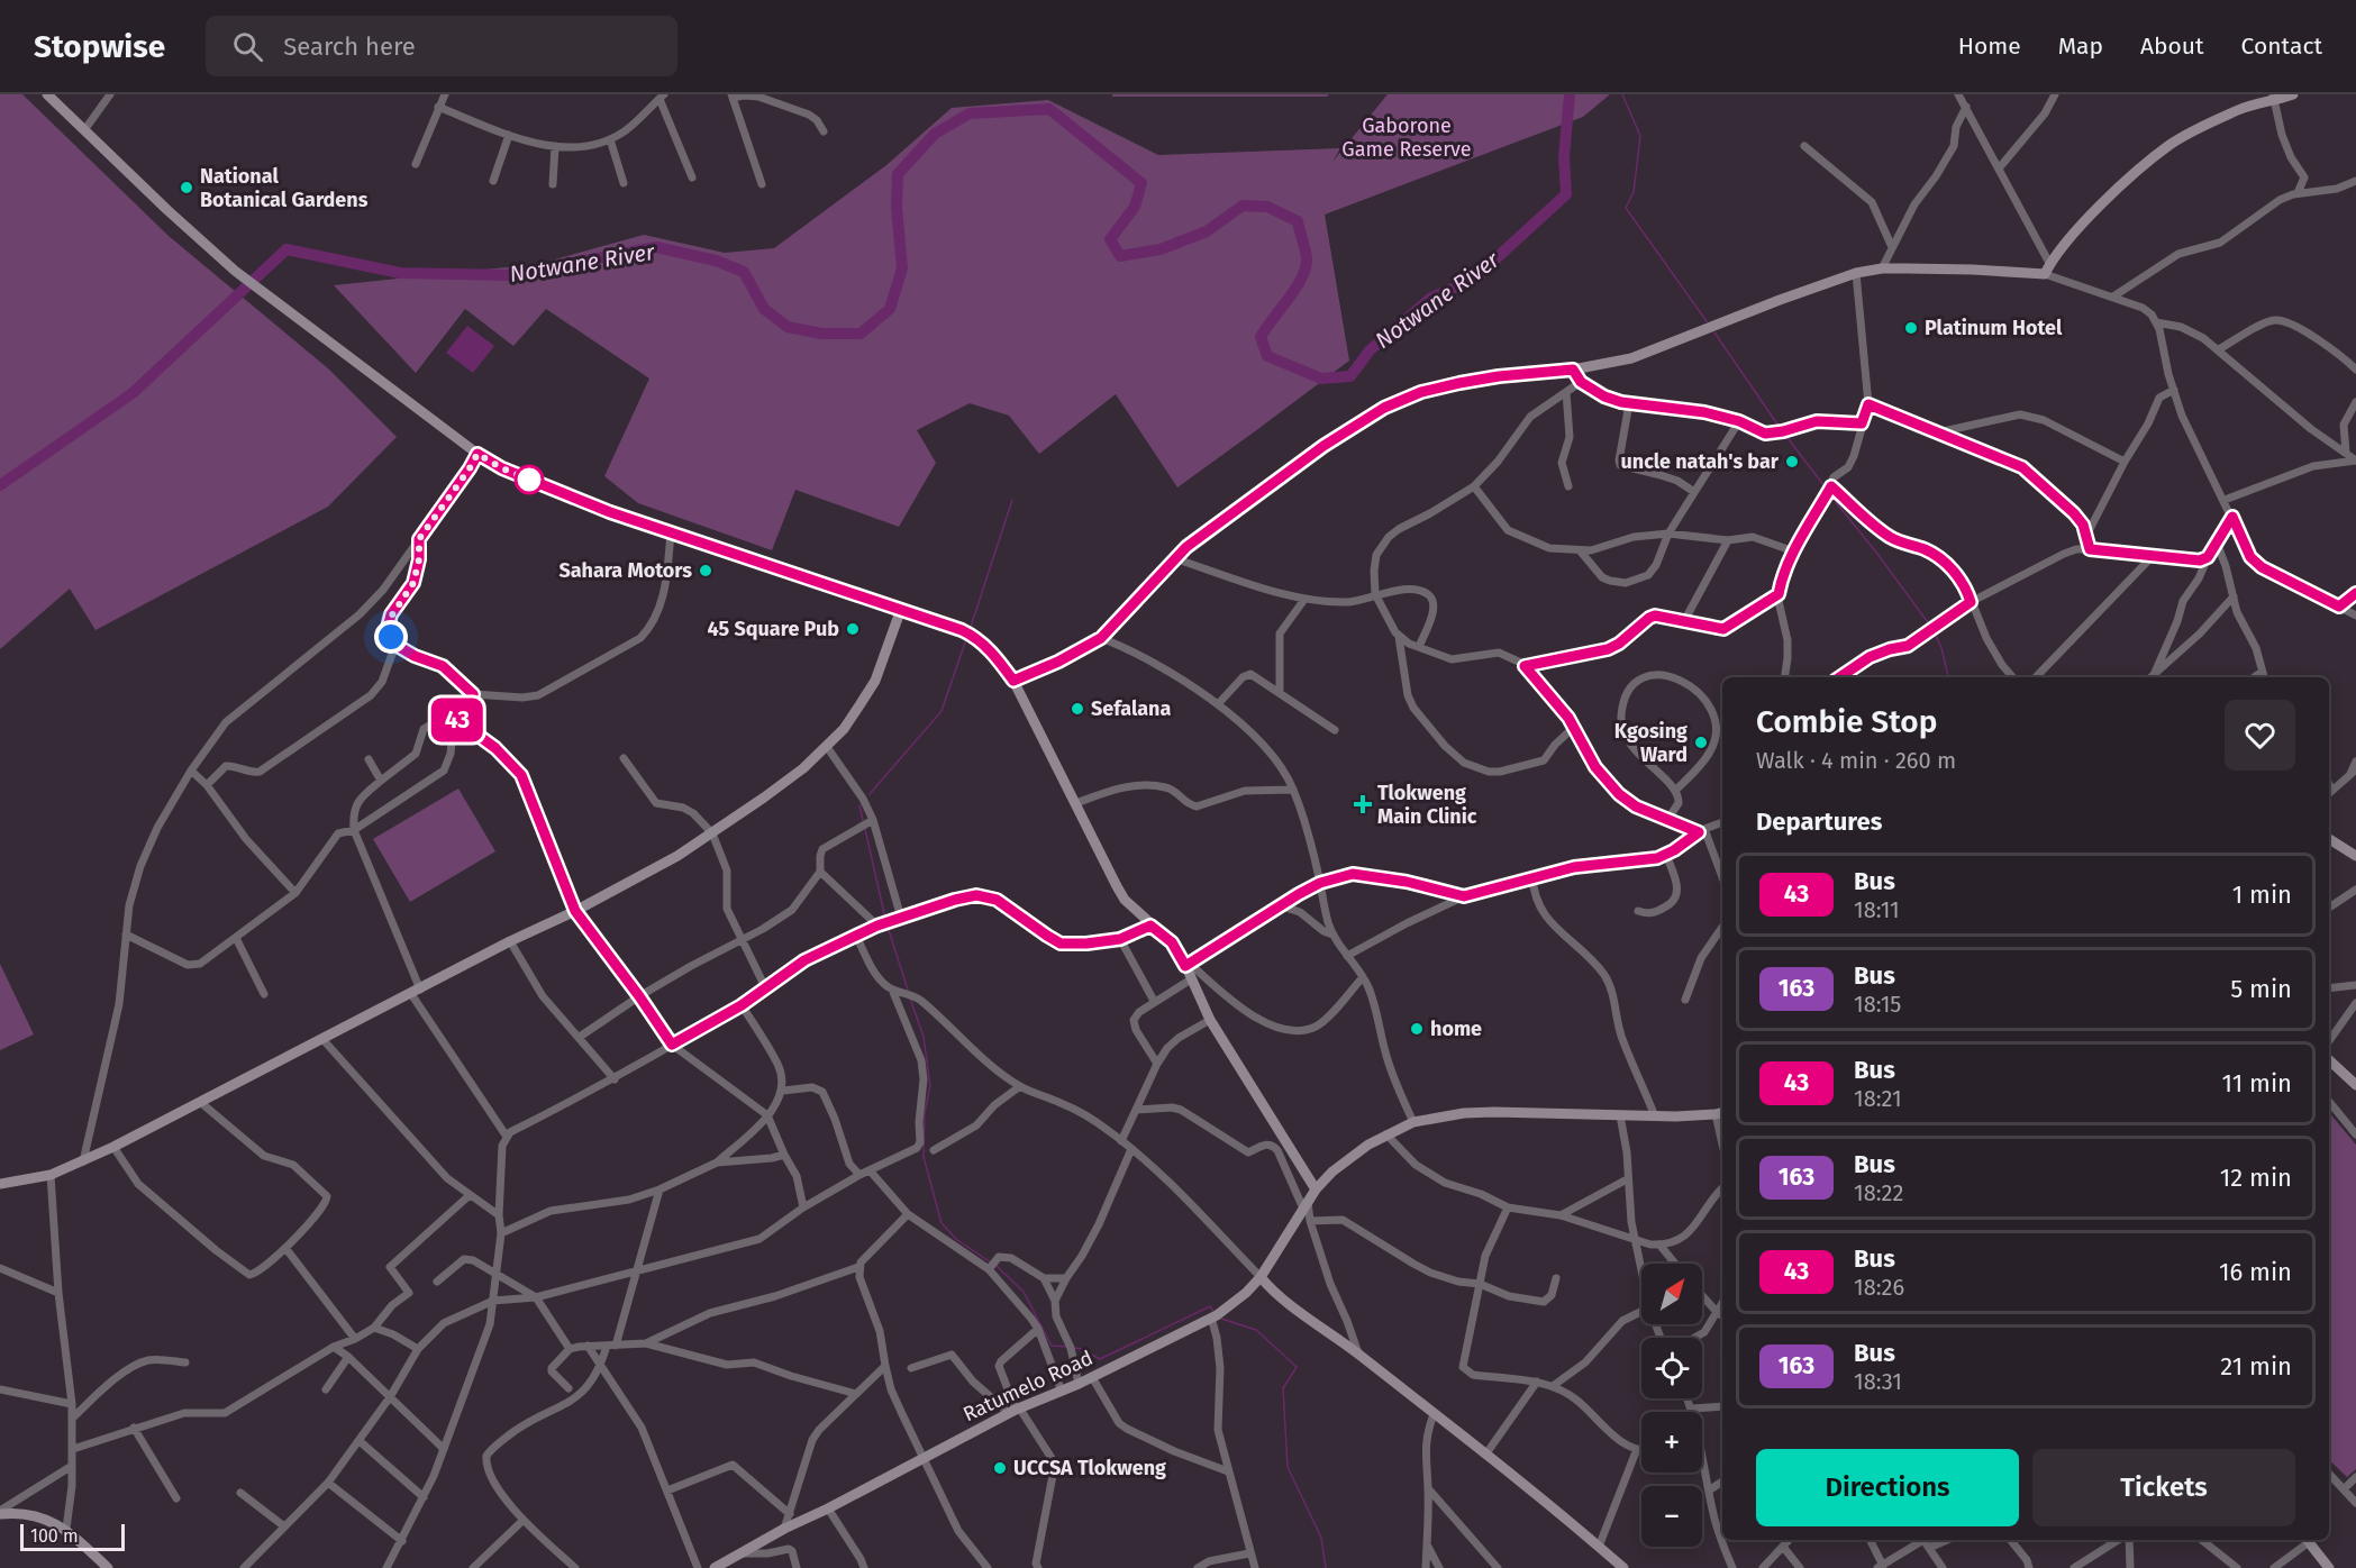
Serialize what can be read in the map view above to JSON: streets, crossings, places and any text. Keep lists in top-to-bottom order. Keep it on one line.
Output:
{"streets":{"street":["Ratumelo Road"]},"water":["Notwane River"],"parks":["Gaborone Game Reserve"],"places":{"other":["National Botanical Gardens","Platinum Hotel","uncle natah's bar","Sahara Motors","45 Square Pub","Sefalana","Kgosing Ward","home","UCCSA Tlokweng"],"health":["Tlokweng Main Clinic"]},"lines":["bus line 43"],"scale_bar":"100 m","north":"top right","page":{"header":"Stopwise","search":"Search here","nav":["Home","Map","About","Contact"],"on_map":"43","heading":[["Combie Stop","Walk · 4 min · 260 m"],"Departures"],"list":[{"mark":"43","name":"Bus","note":"18:11","value":"1 min"},{"mark":"163","name":"Bus","note":"18:15","value":"5 min"},{"mark":"43","name":"Bus","note":"18:21","value":"11 min"},{"mark":"163","name":"Bus","note":"18:22","value":"12 min"},{"mark":"43","name":"Bus","note":"18:26","value":"16 min"},{"mark":"163","name":"Bus","note":"18:31","value":"21 min"}],"map_buttons":["+","−"],"buttons":["Directions","Tickets"],"scale":"100 m"}}
